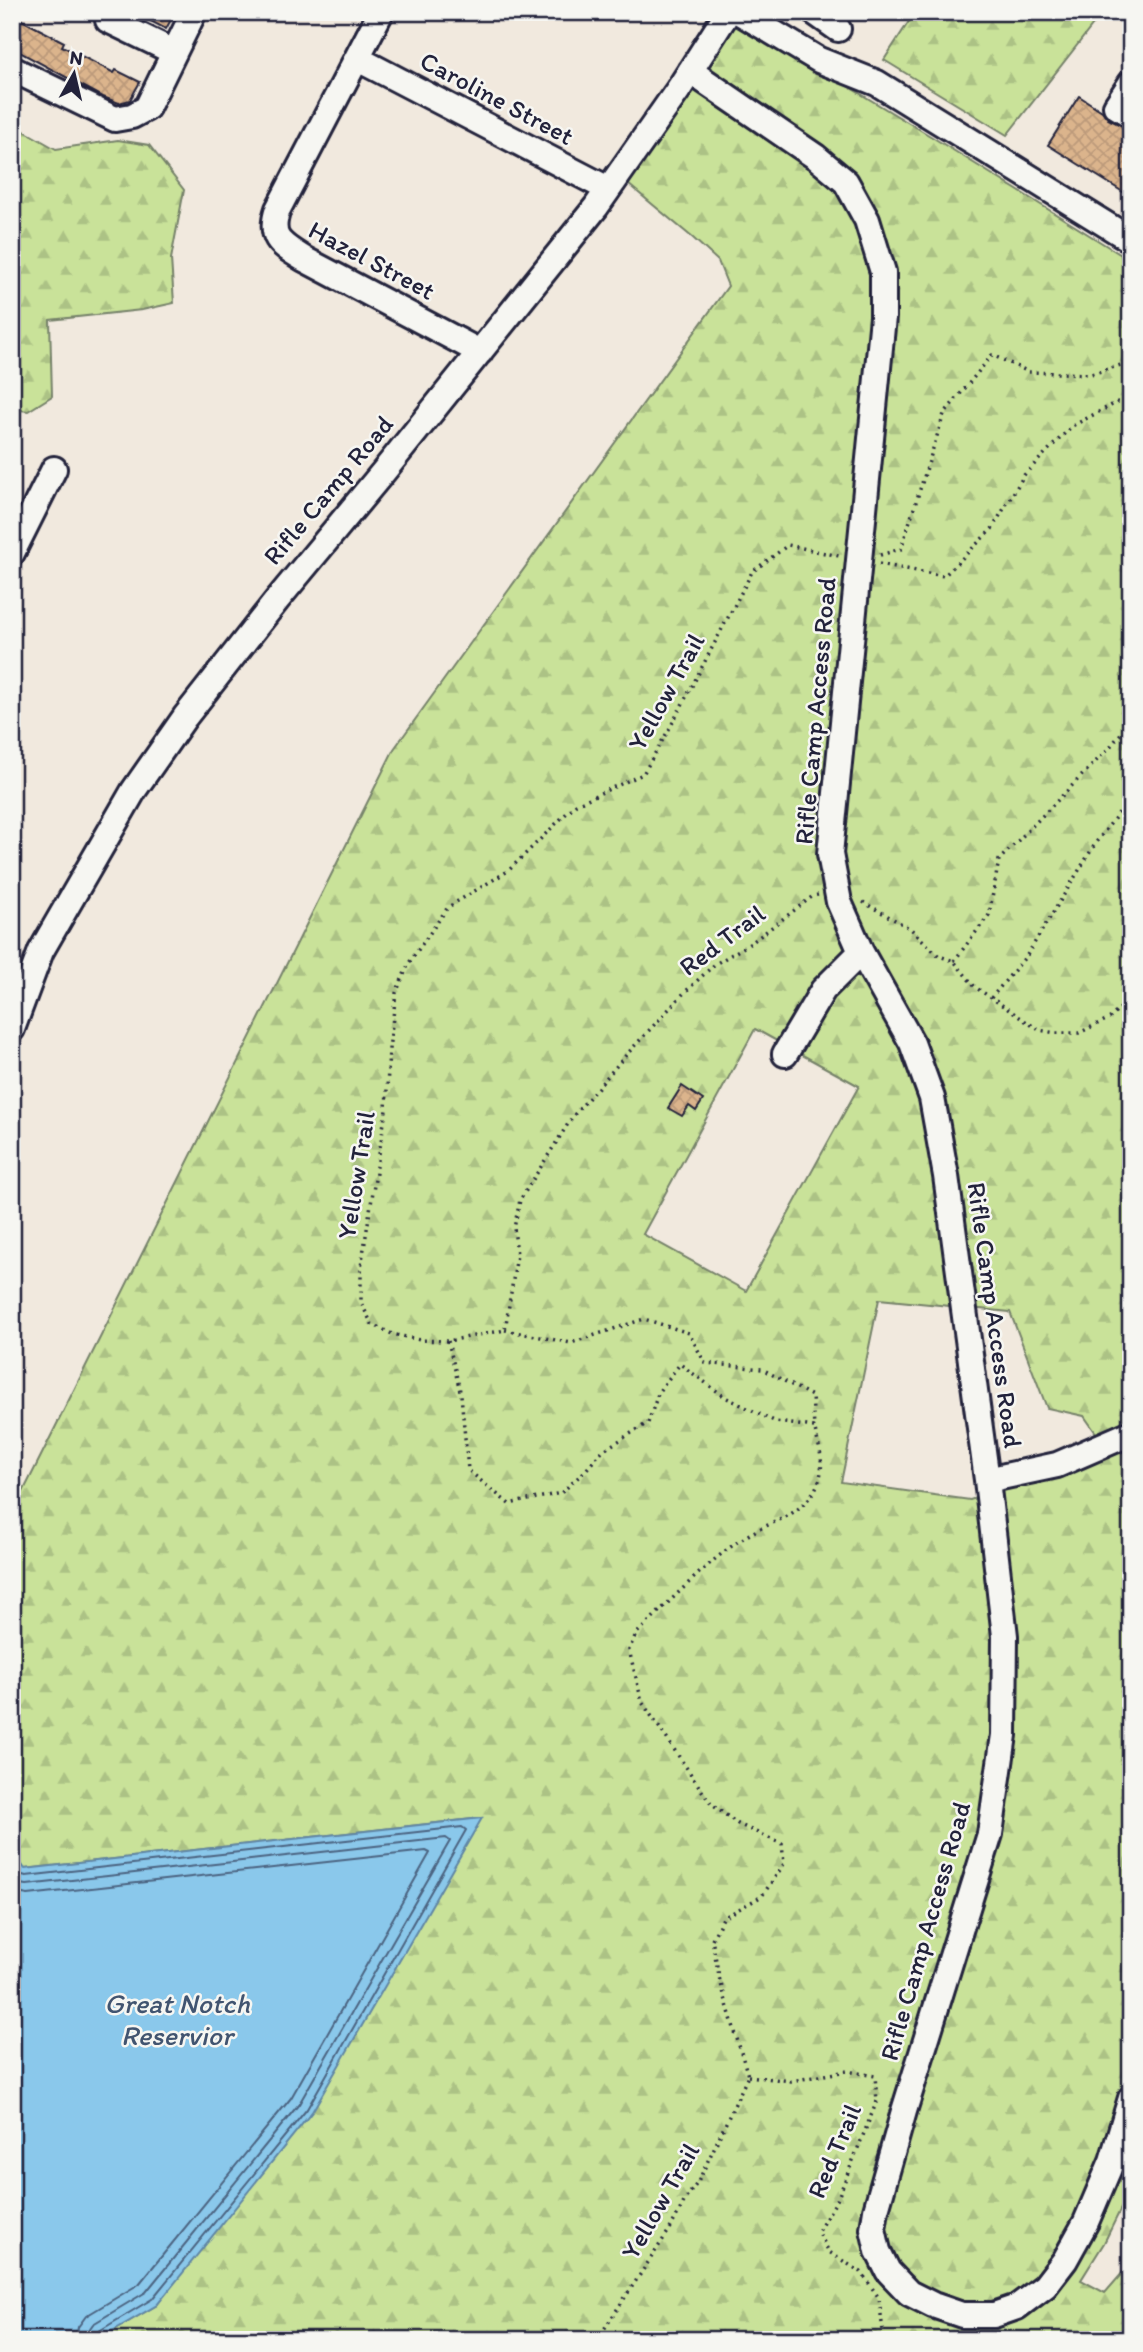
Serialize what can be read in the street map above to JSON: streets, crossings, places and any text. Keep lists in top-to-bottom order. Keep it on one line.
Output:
{"streets":{"street":["Caroline Street","Hazel Street","Rifle Camp Road","Rifle Camp Access Road"],"path":["Yellow Trail","Red Trail"]},"crossings":[["Caroline Street","Hazel Street"],["Caroline Street","Rifle Camp Road"],["Hazel Street","Rifle Camp Road"],["Rifle Camp Road","Rifle Camp Access Road"],["Yellow Trail","Rifle Camp Access Road"],["Yellow Trail","Red Trail"],["Rifle Camp Access Road","Red Trail"]],"water":["Great Notch Reservior"],"north":"top"}
